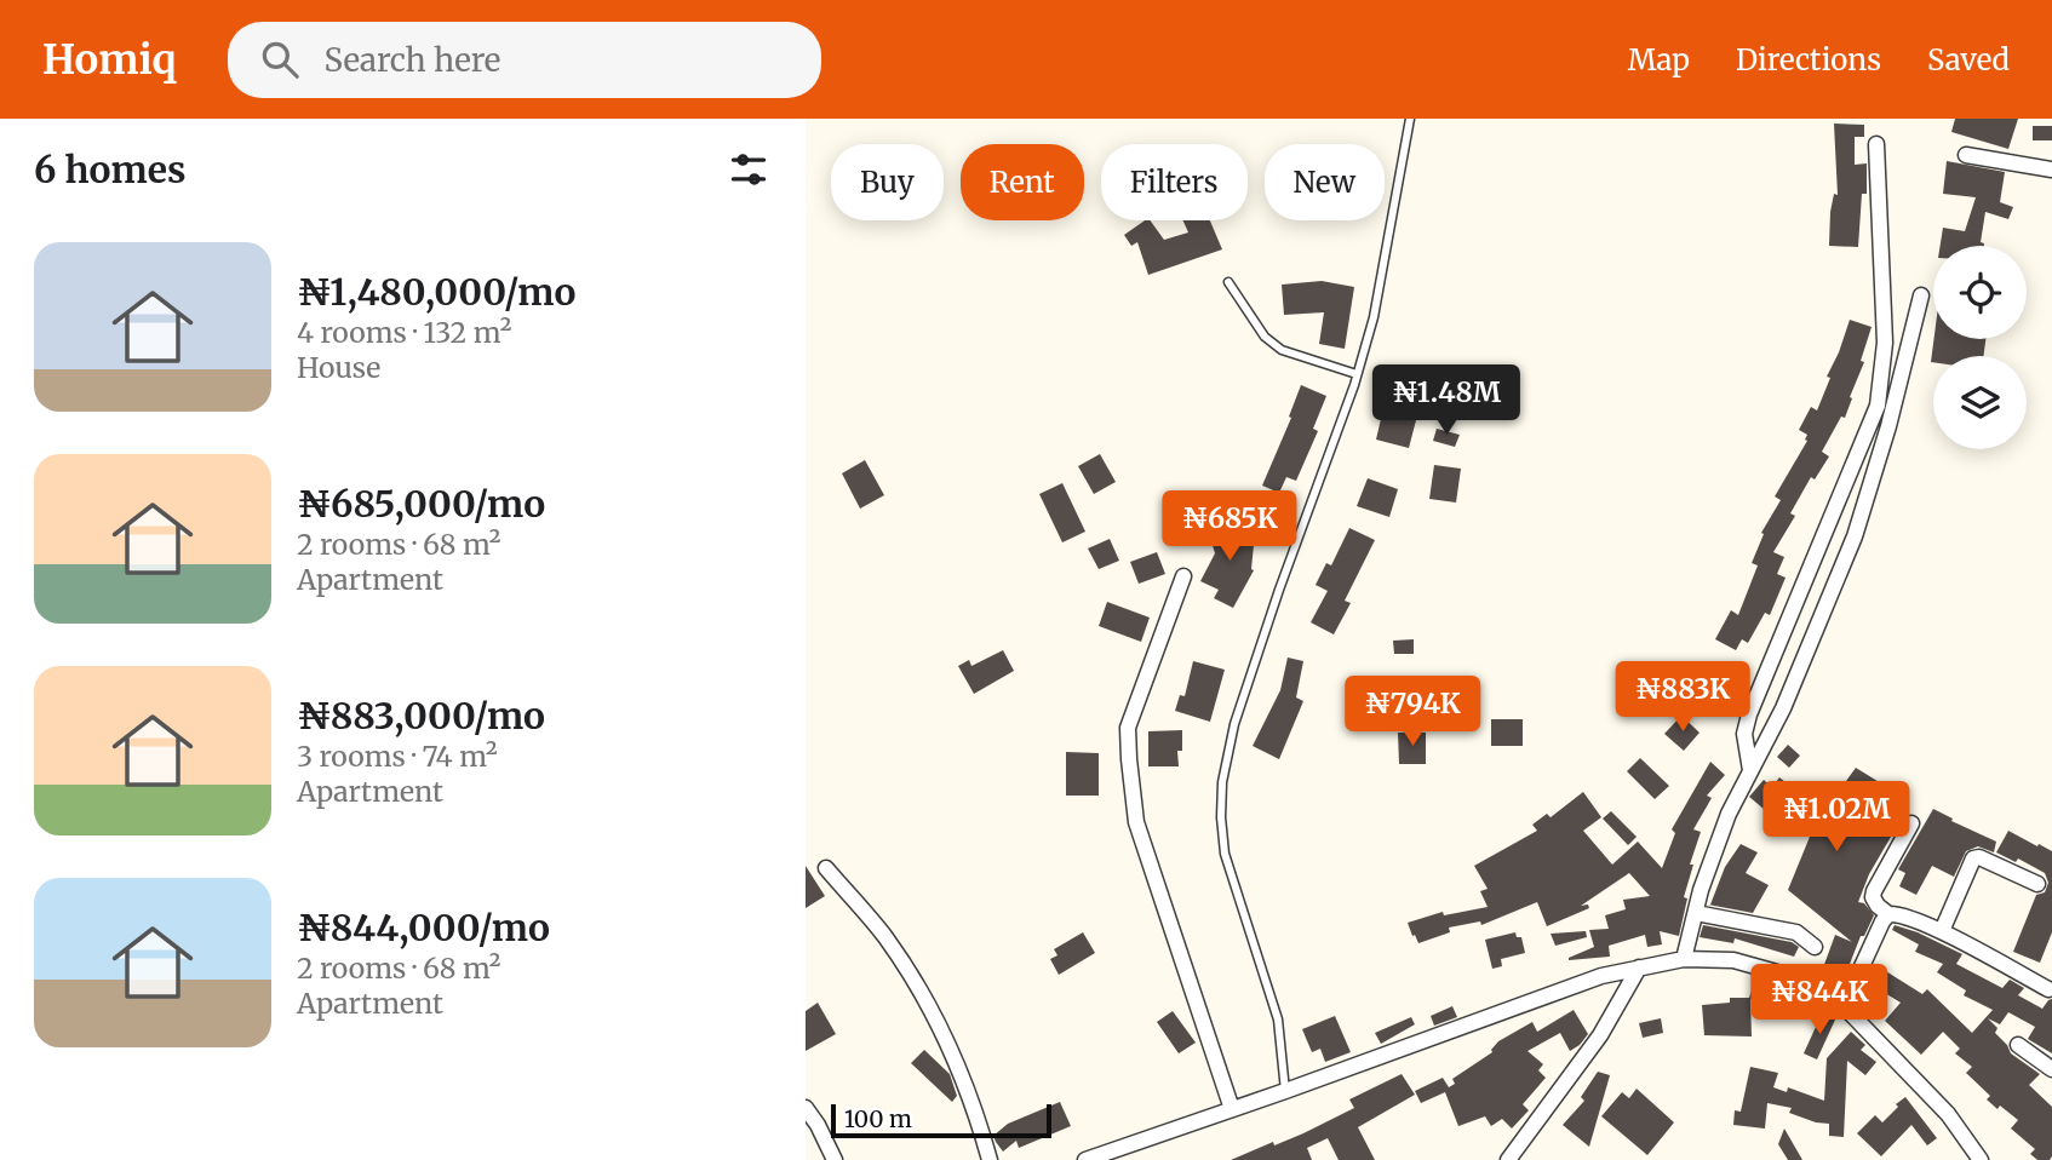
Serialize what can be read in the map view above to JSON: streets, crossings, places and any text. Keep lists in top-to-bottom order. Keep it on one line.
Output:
{"scale_bar":"100 m","page":{"header":"Homiq","search":"Search here","nav":["Map","Directions","Saved"],"heading":"6 homes","chip":["Buy","Rent","Filters","New"],"list":[{"name":"₦1,480,000/mo","note":"4 rooms · 132 m² · House"},{"name":"₦685,000/mo","note":"2 rooms · 68 m² · Apartment"},{"name":"₦883,000/mo","note":"3 rooms · 74 m² · Apartment"},{"name":"₦844,000/mo","note":"2 rooms · 68 m² · Apartment"}],"price":["₦1.48M","₦685K","₦883K","₦794K","₦1.02M","₦844K"],"scale":"100 m"}}
